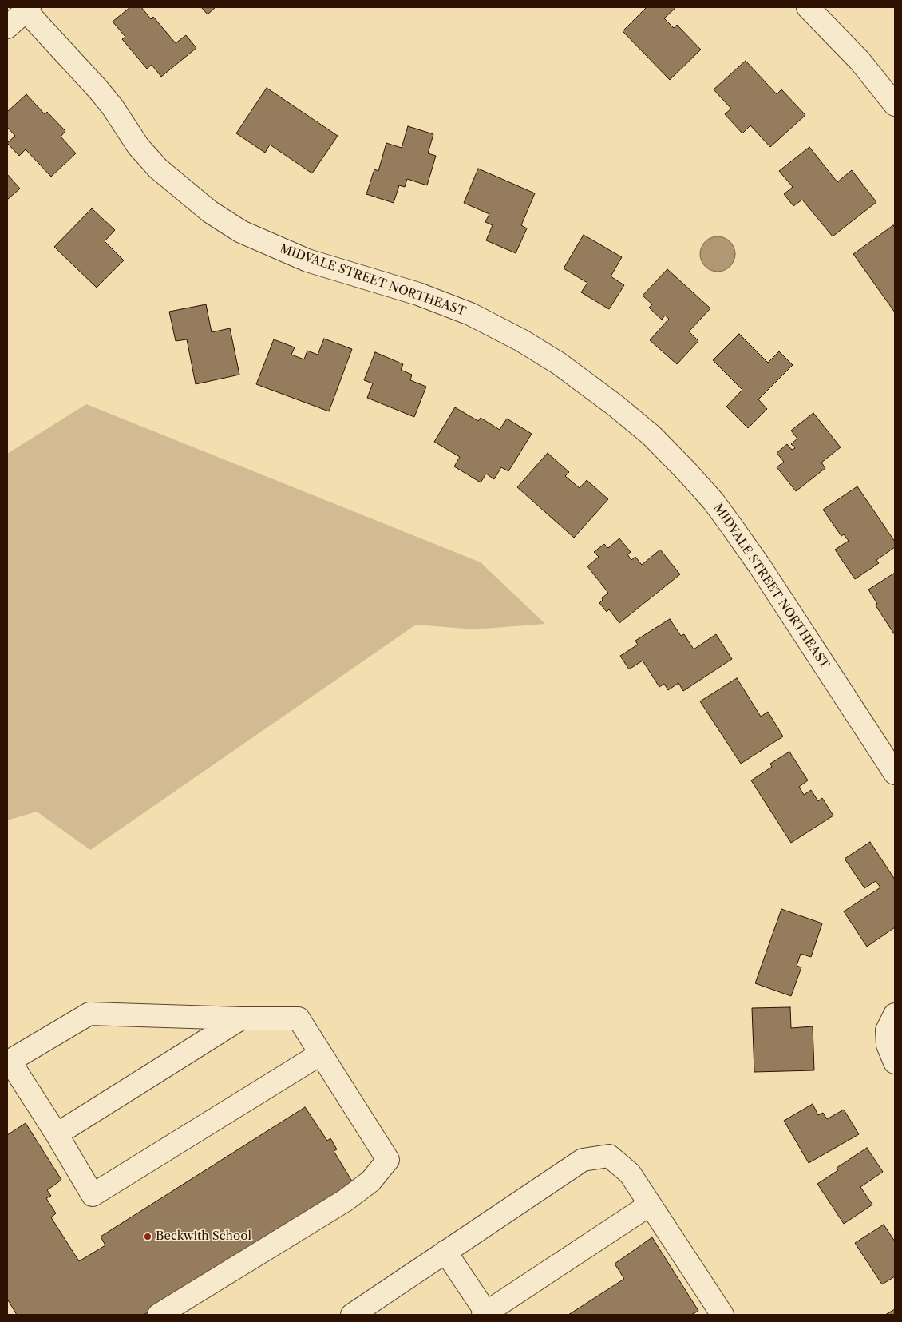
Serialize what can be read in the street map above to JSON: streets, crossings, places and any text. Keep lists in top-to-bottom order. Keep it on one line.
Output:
{"streets":{"street":["MIDVALE STREET NORTHEAST"]},"places":["Beckwith School"]}
